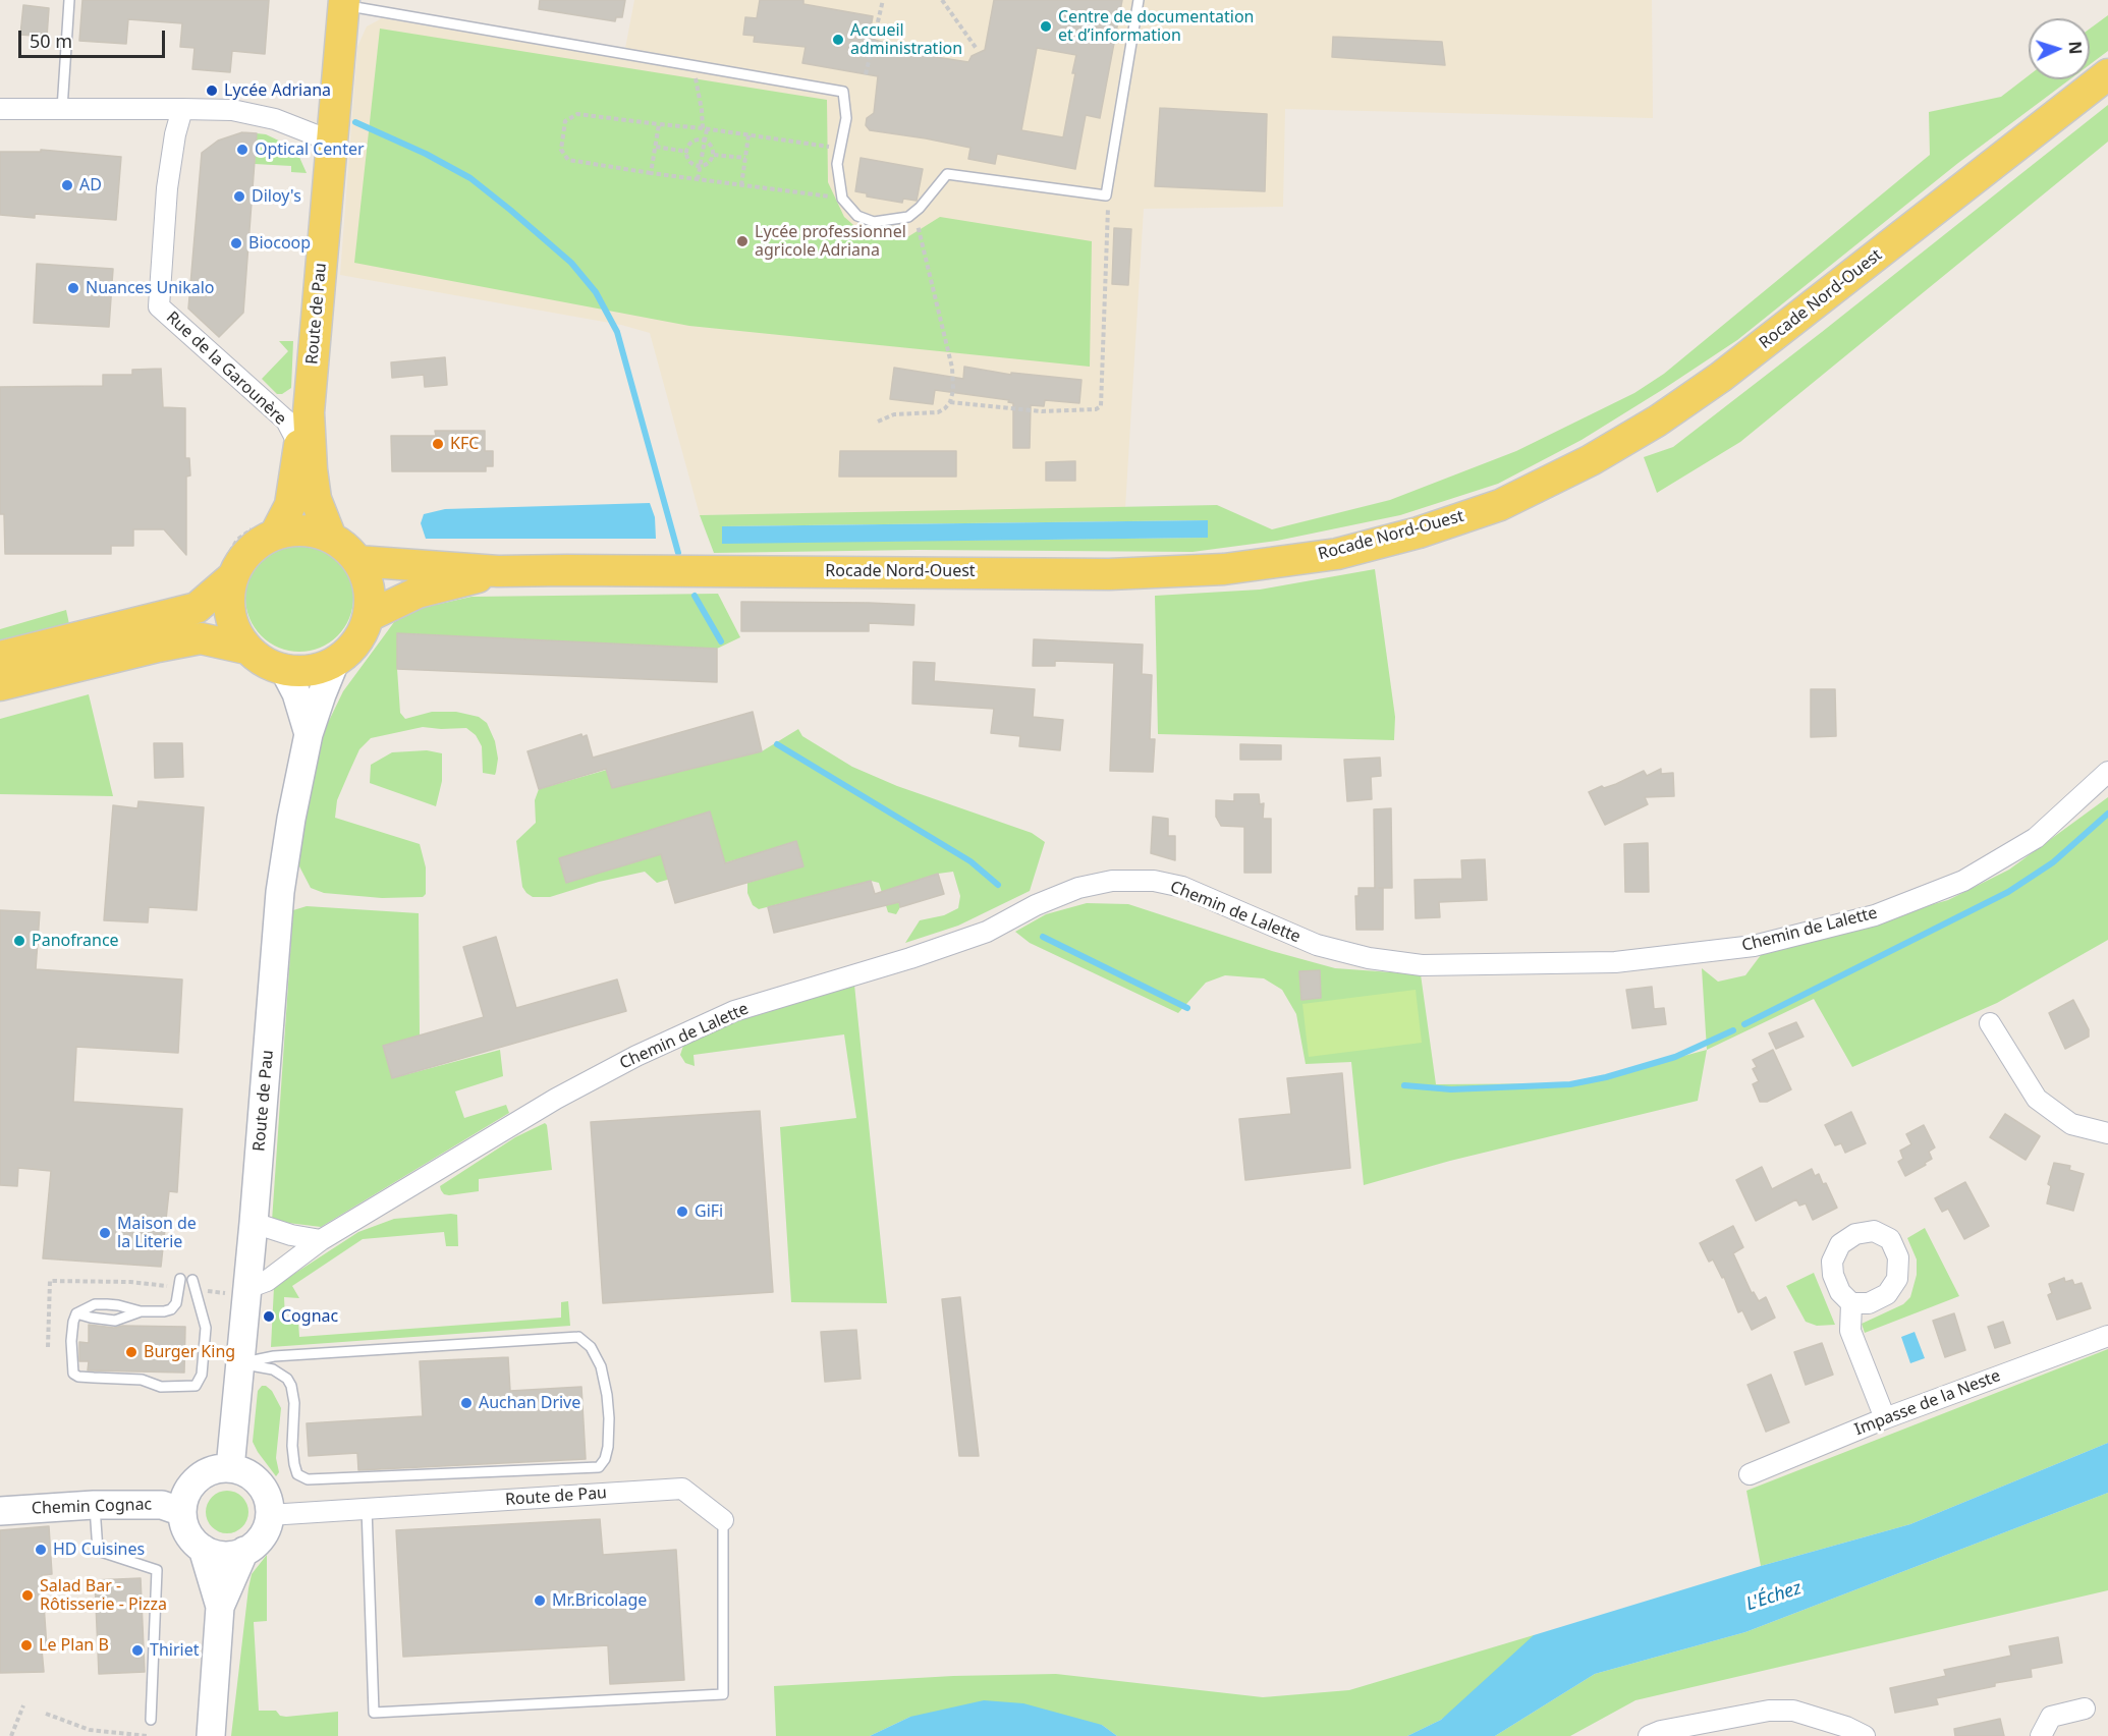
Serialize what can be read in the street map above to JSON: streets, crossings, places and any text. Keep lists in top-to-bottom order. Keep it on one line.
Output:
{"streets":{"main road":["Rocade Nord-Ouest","Route de Pau","Chemin Cognac"],"street":["Rue de la Garounère","Chemin de Lalette","Impasse de la Neste"]},"crossings":[["Rocade Nord-Ouest","Route de Pau"],["Route de Pau","Rue de la Garounère"],["Route de Pau","Chemin de Lalette"],["Route de Pau","Chemin Cognac"]],"water":["L'Échez"],"places":["Centre de documentation et d’information","Accueil administration","Lycée Adriana","Optical Center","AD","Diloy's","Lycée professionnel agricole Adriana","Biocoop","Nuances Unikalo","KFC","Panofrance","GiFi","Maison de la Literie","Cognac","Burger King","Auchan Drive","HD Cuisines","Salad Bar - Rôtisserie - Pizza","Mr.Bricolage","Le Plan B","Thiriet"],"scale_bar":"50 m","north":"right"}
